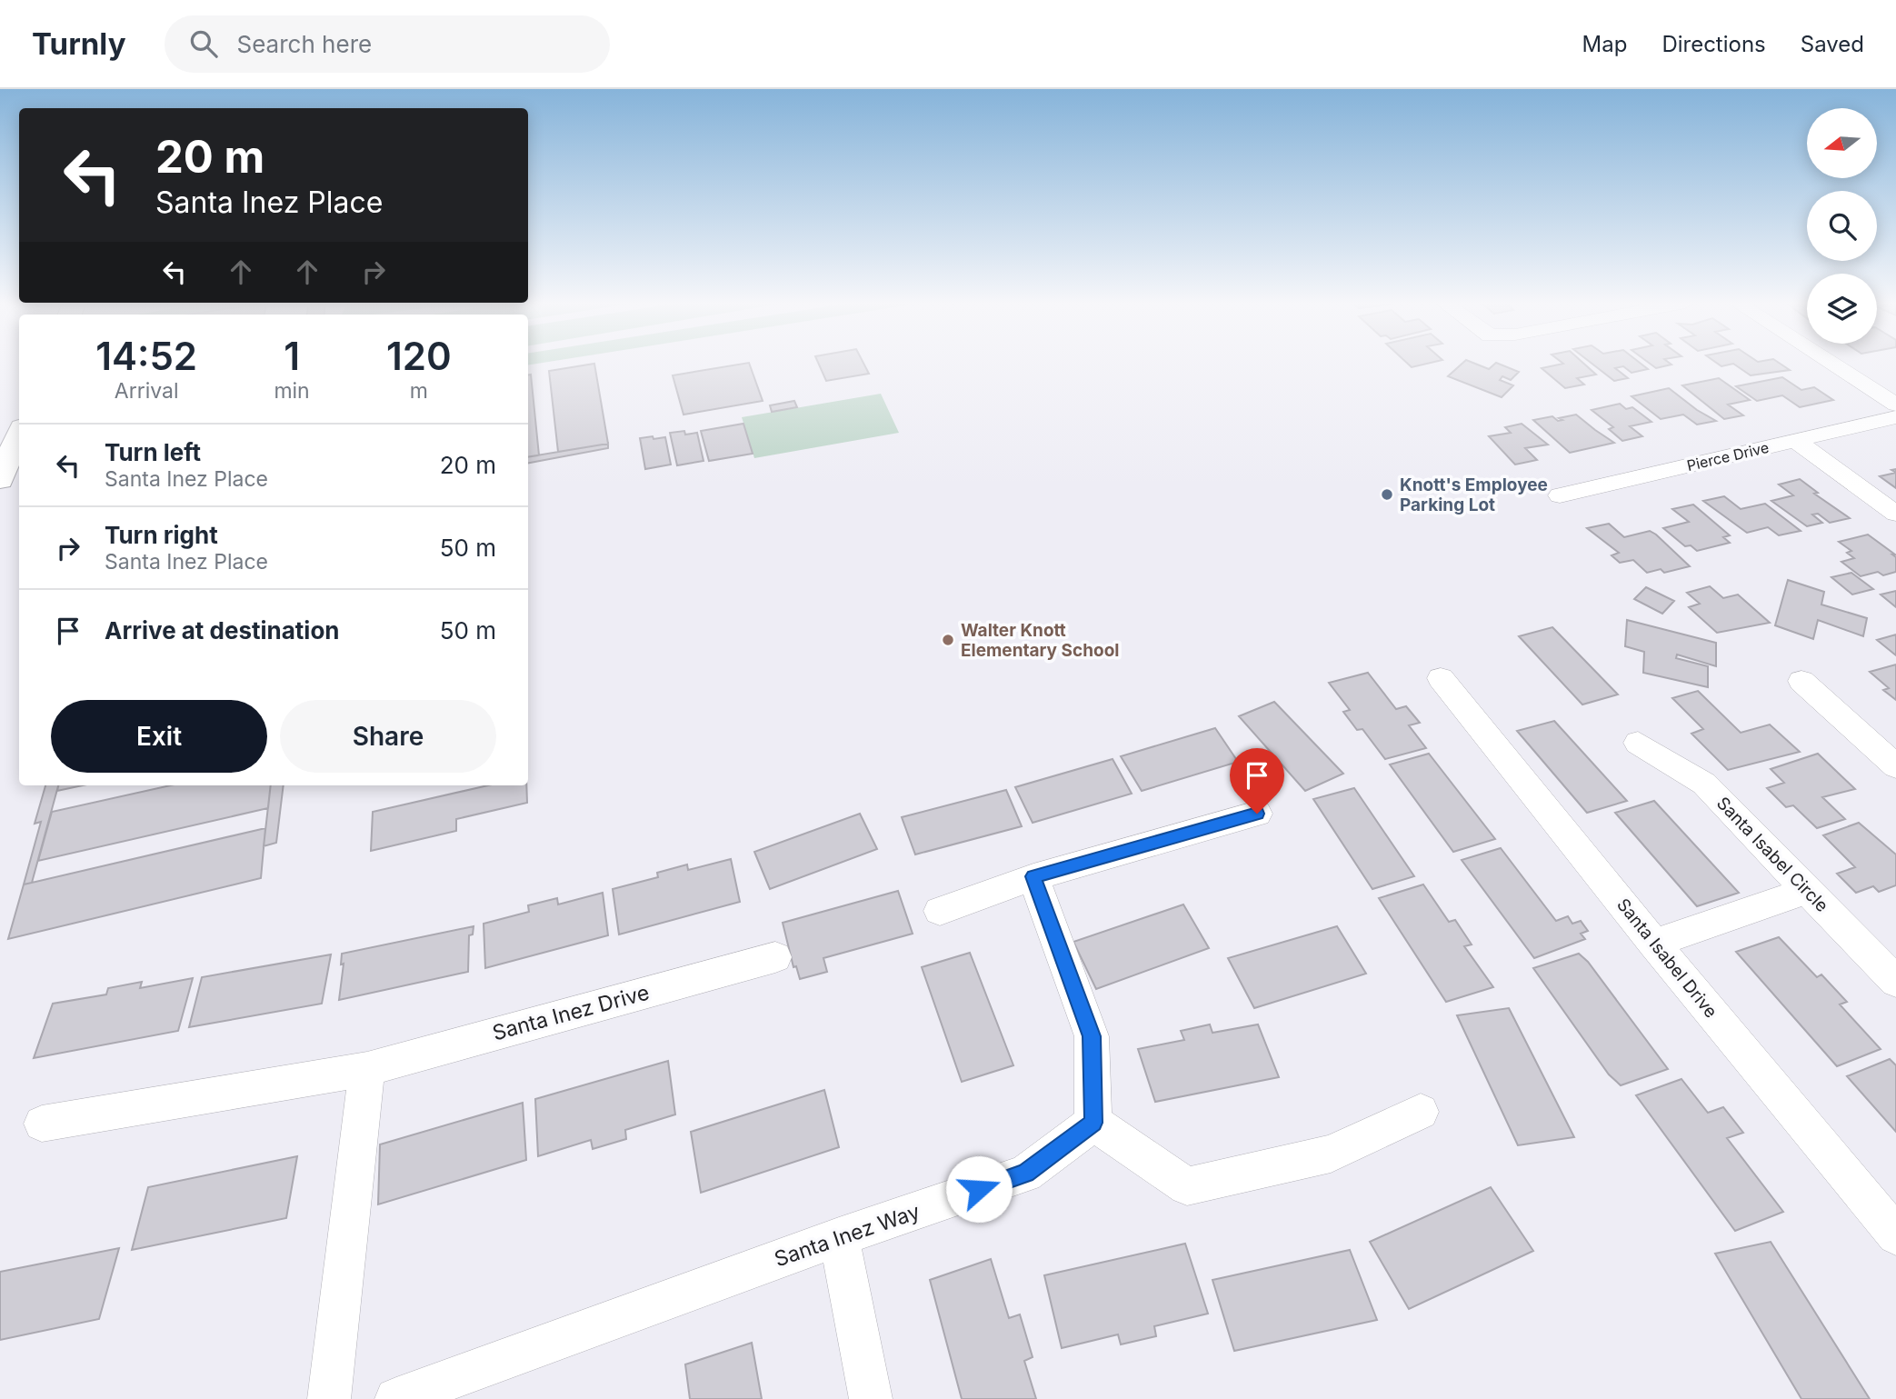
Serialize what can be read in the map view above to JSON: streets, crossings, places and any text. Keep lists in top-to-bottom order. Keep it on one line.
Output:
{"streets":{"street":["Pierce Drive","Santa Isabel Circle","Santa Isabel Drive","Santa Inez Drive","Santa Inez Way"]},"places":["Knott's Employee Parking Lot","Walter Knott Elementary School"],"north":"left","page":{"header":"Turnly","search":"Search here","nav":["Map","Directions","Saved"],"turn":["20 m","Santa Inez Place"],"eta":["14:52","Arrival","1","min","120","m"],"list":[{"name":"Turn left","note":"Santa Inez Place","value":"20 m"},{"name":"Turn right","note":"Santa Inez Place","value":"50 m"},{"name":"Arrive at destination","value":"50 m"}],"buttons":["Exit","Share"]}}
